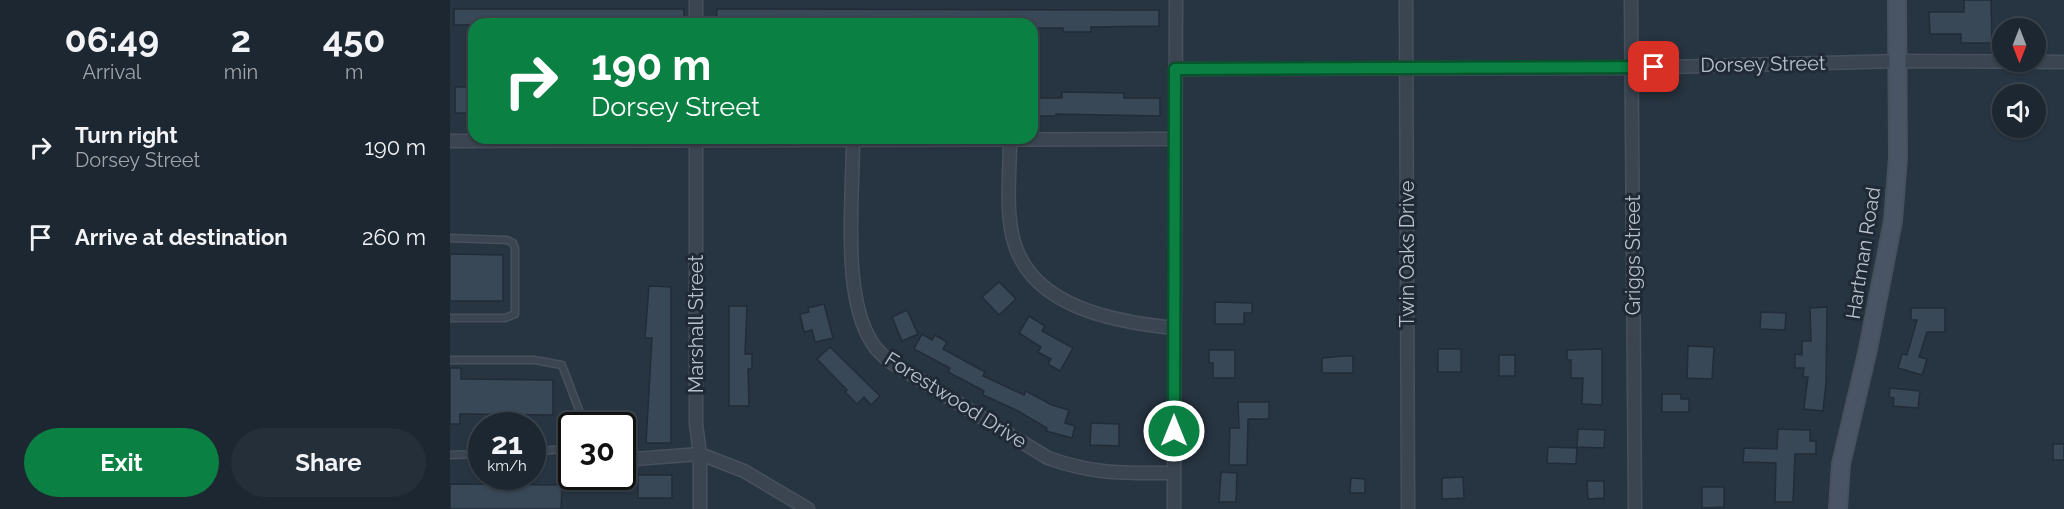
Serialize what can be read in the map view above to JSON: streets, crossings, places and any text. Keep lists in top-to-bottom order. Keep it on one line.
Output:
{"streets":{"street":["Dorsey Street","Hartman Road","Twin Oaks Drive","Griggs Street","Marshall Street","Forestwood Drive"]},"crossings":[["Dorsey Street","Hartman Road"],["Dorsey Street","Twin Oaks Drive"],["Dorsey Street","Griggs Street"]],"north":"bottom","page":{"eta":["06:49","Arrival","2","min","450","m"],"turn":["190 m","Dorsey Street"],"list":[{"name":"Turn right","note":"Dorsey Street","value":"190 m"},{"name":"Arrive at destination","value":"260 m"}],"speed":"21 km/h","limit":"30","buttons":["Exit","Share"]}}
